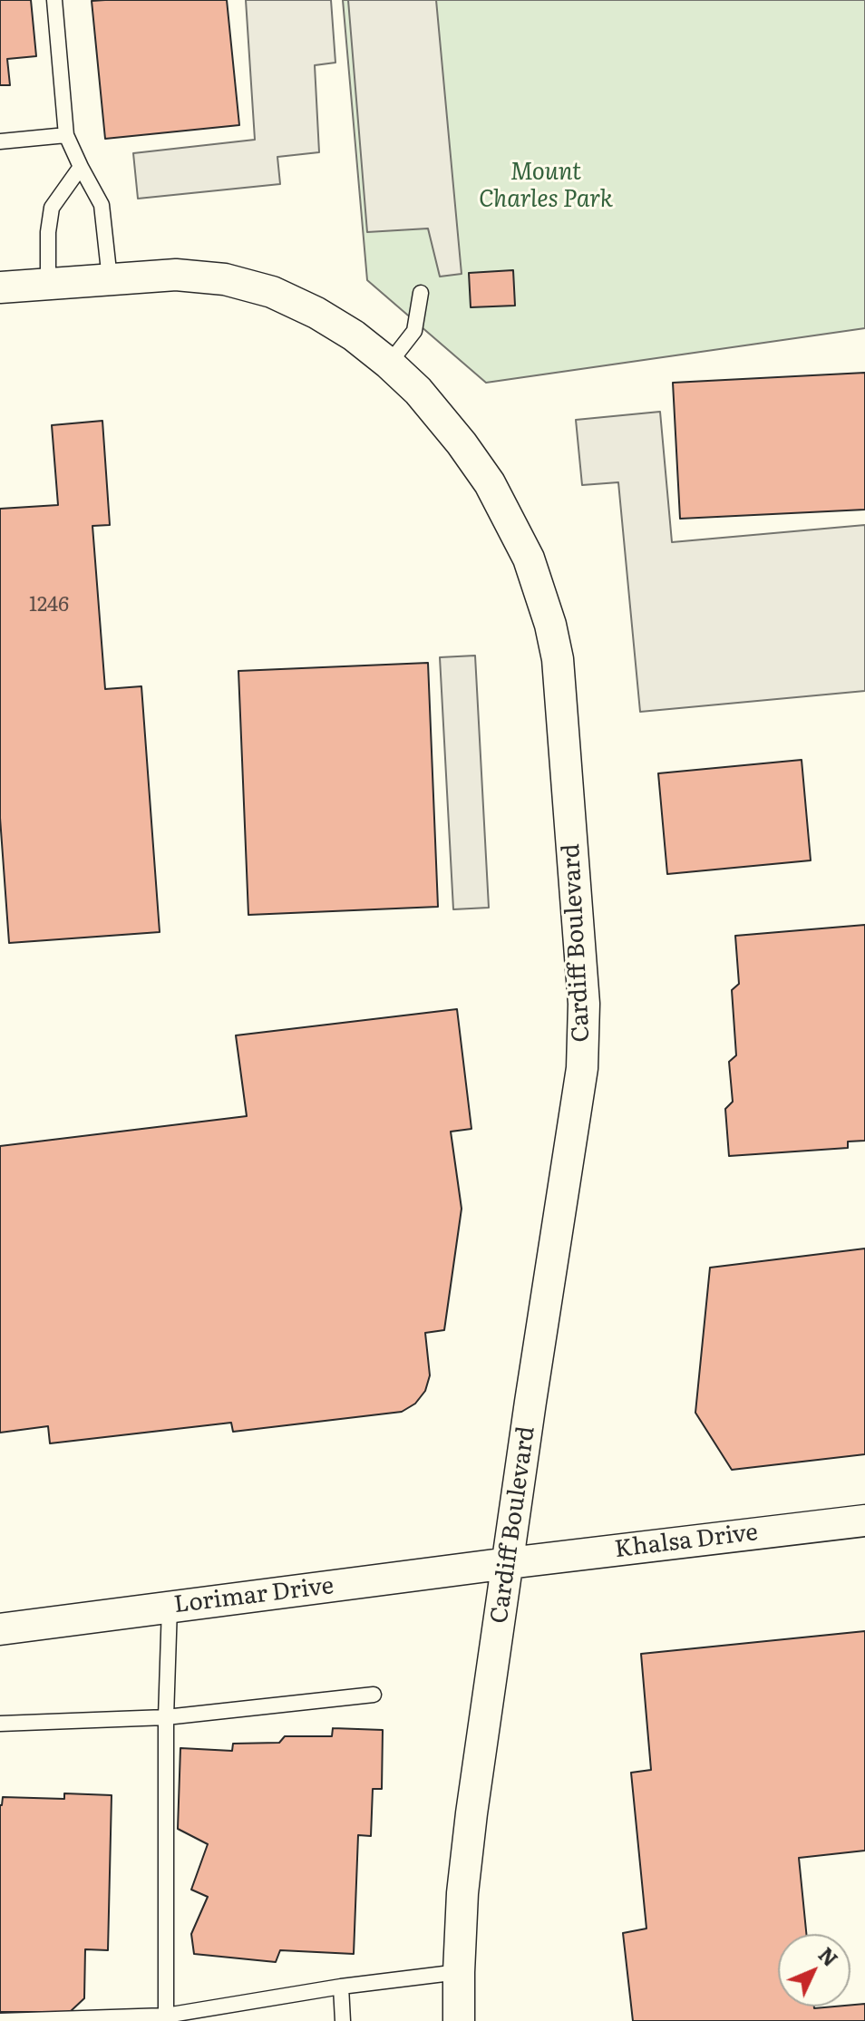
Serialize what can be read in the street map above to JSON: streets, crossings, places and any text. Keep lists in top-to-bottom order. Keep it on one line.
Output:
{"streets":{"street":["Cardiff Boulevard","Khalsa Drive","Lorimar Drive"]},"crossings":[["Cardiff Boulevard","Khalsa Drive"],["Cardiff Boulevard","Lorimar Drive"],["Khalsa Drive","Lorimar Drive"]],"parks":["Mount Charles Park"],"house_numbers":["1246"],"north":"top right"}
